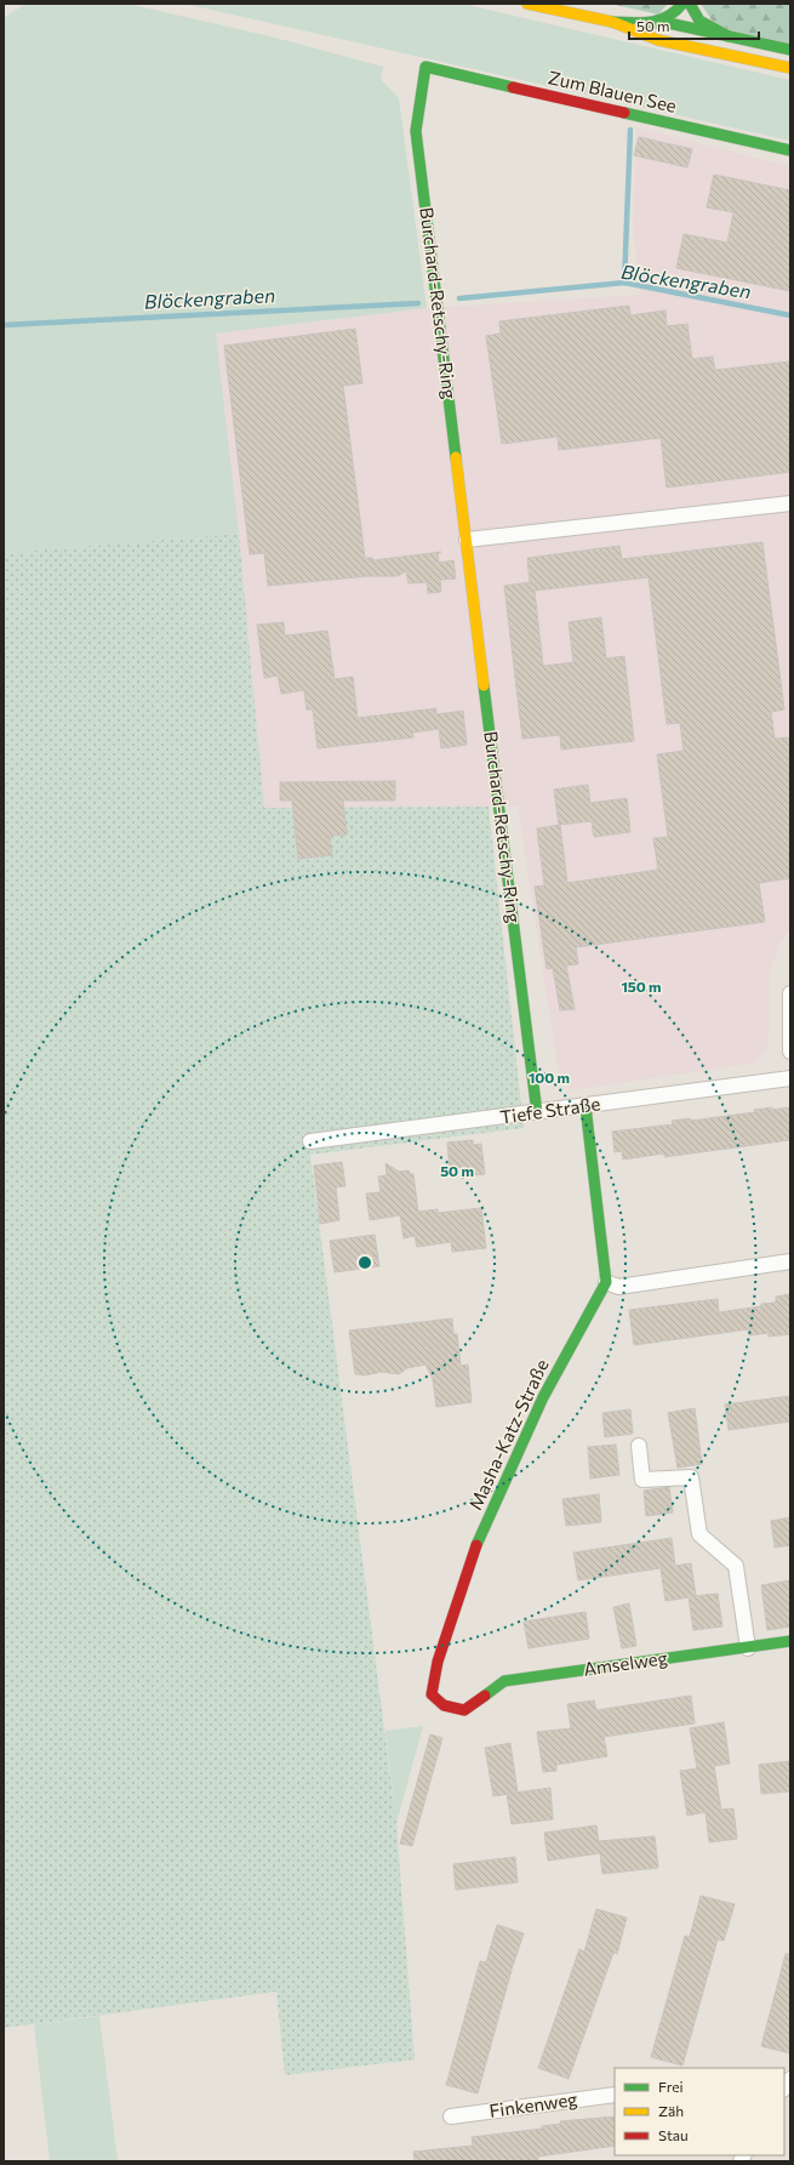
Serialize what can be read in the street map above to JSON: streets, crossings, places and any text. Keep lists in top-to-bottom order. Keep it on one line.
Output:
{"streets":{"main road":["Zum Blauen See","Burchard-Retschy-Ring","Masha-Katz-Straße","Amselweg"],"street":["Tiefe Straße","Finkenweg"]},"crossings":[["Zum Blauen See","Burchard-Retschy-Ring"],["Burchard-Retschy-Ring","Tiefe Straße"],["Masha-Katz-Straße","Amselweg"]],"water":["Blöckengraben"],"legend":["Frei","Zäh","Stau"],"scale_bar":"50 m","rings":["150 m","100 m","50 m"]}
